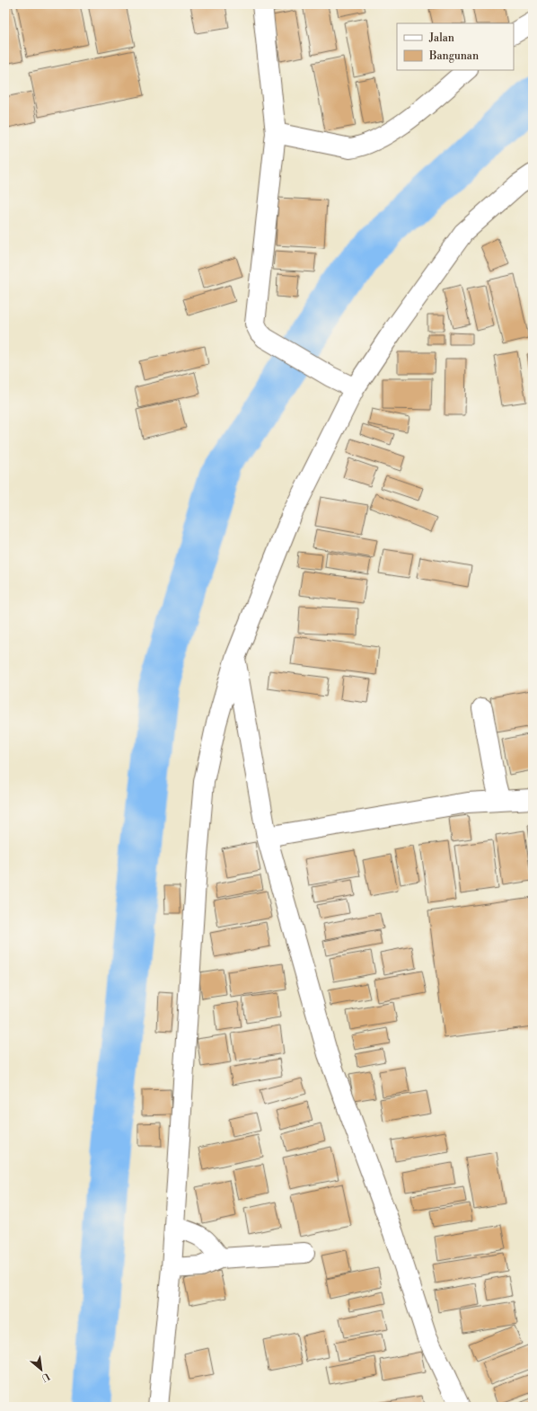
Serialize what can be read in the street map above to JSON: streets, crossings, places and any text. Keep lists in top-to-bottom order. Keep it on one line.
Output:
{"legend":["Jalan","Bangunan"],"north":"bottom right"}
